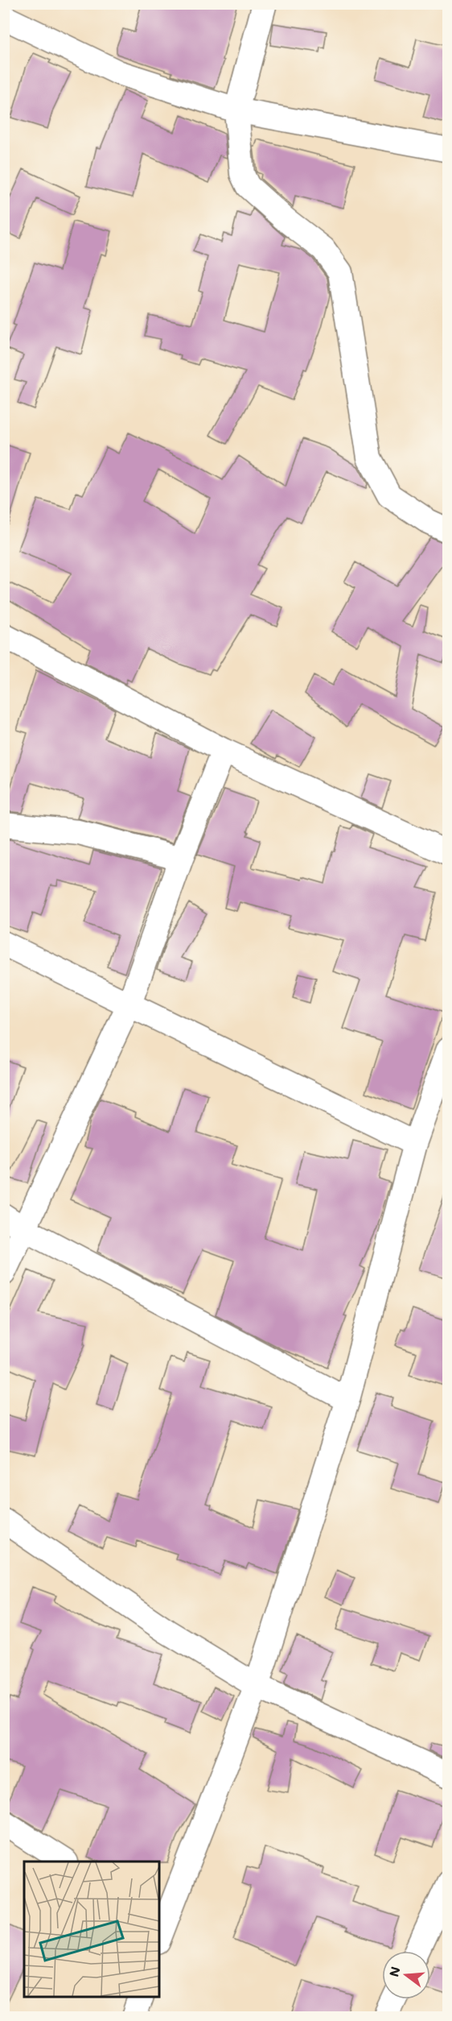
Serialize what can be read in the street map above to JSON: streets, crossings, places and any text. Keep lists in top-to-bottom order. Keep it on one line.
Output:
{"north":"left"}
